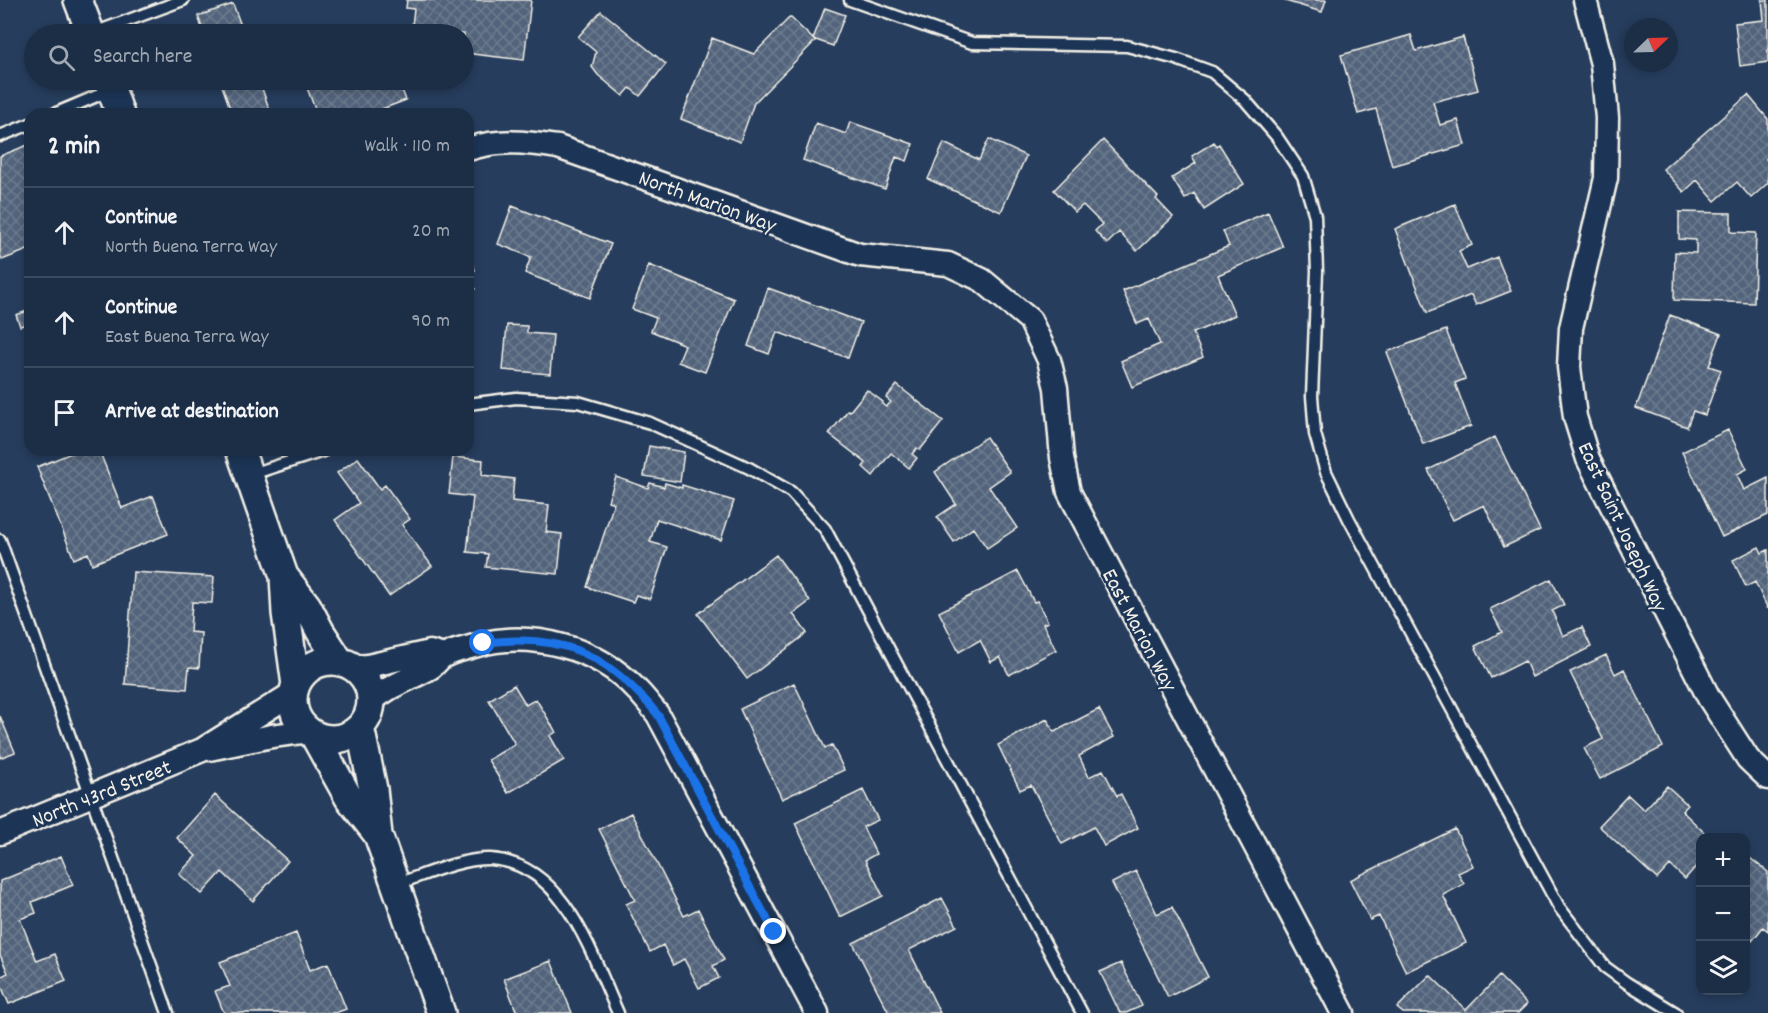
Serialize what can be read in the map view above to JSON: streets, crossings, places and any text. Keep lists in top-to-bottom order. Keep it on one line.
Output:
{"streets":{"street":["North Marion Way","East Saint Joseph Way","East Marion Way","North 43rd Street"]},"crossings":[["North Marion Way","East Marion Way"]],"north":"top right","page":{"search":"Search here","heading":["2 min","Walk · 110 m"],"list":[["Continue","North Buena Terra Way","20 m"],["Continue","East Buena Terra Way","90 m"],"Arrive at destination"],"map_buttons":["+","−"]}}
